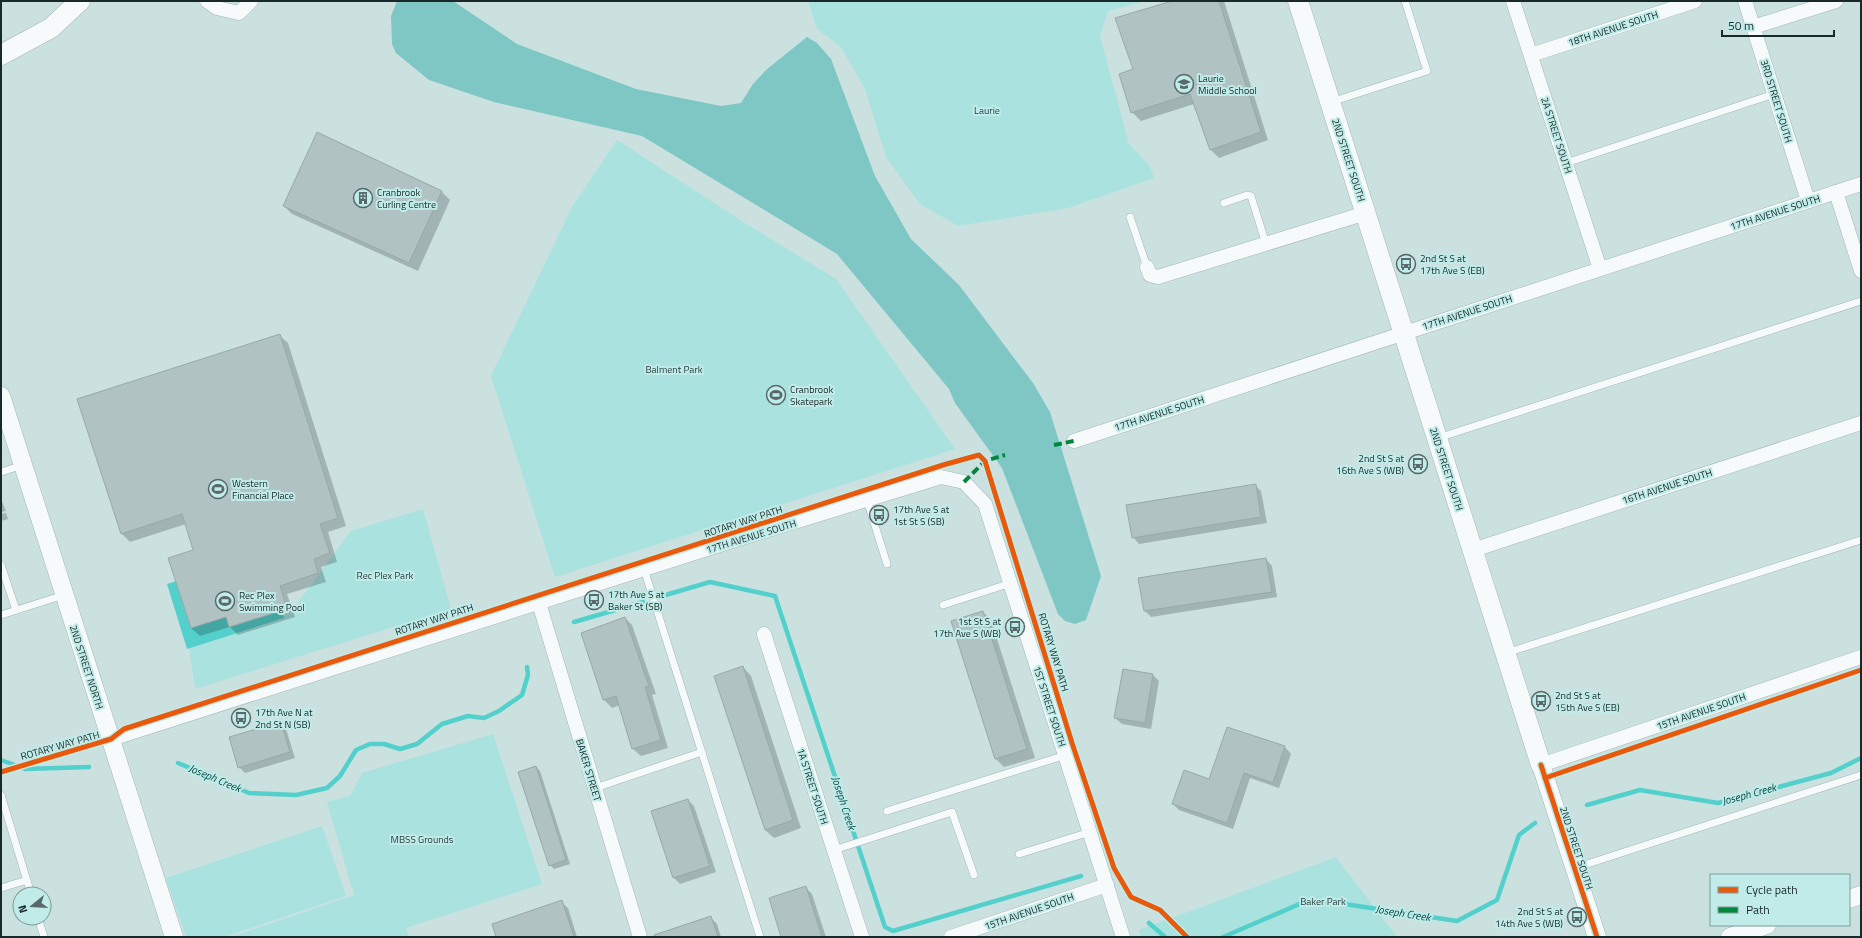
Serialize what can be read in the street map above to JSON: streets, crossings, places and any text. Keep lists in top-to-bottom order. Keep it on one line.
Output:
{"streets":{"main road":["2ND STREET SOUTH"],"street":["18TH AVENUE SOUTH","3RD STREET SOUTH","2A STREET SOUTH","17TH AVENUE SOUTH","16TH AVENUE SOUTH","2ND STREET NORTH","1ST STREET SOUTH","15TH AVENUE SOUTH","BAKER STREET","1A STREET SOUTH"],"cycle path":["ROTARY WAY PATH"]},"crossings":[["18TH AVENUE SOUTH","2A STREET SOUTH"],["3RD STREET SOUTH","17TH AVENUE SOUTH"],["2A STREET SOUTH","17TH AVENUE SOUTH"],["2ND STREET SOUTH","17TH AVENUE SOUTH"],["2ND STREET SOUTH","16TH AVENUE SOUTH"],["2ND STREET SOUTH","15TH AVENUE SOUTH"],["17TH AVENUE SOUTH","2ND STREET NORTH"],["17TH AVENUE SOUTH","1ST STREET SOUTH"],["17TH AVENUE SOUTH","BAKER STREET"],["1ST STREET SOUTH","15TH AVENUE SOUTH"]],"water":["Joseph Creek"],"parks":["Laurie","Balment Park","Rec Plex Park","MBSS Grounds","Baker Park"],"places":{"school or university":["Laurie Middle School"],"building":["Cranbrook Curling Centre"],"bus stop":["2nd St S at 17th Ave S (EB)","2nd St S at 16th Ave S (WB)","17th Ave S at 1st St S (SB)","17th Ave S at Baker St (SB)","1st St S at 17th Ave S (WB)","2nd St S at 15th Ave S (EB)","17th Ave N at 2nd St N (SB)","2nd St S at 14th Ave S (WB)"],"sports":["Cranbrook Skatepark","Western Financial Place","Rec Plex Swimming Pool"]},"legend":["Cycle path","Path"],"scale_bar":"50 m","north":"left"}
